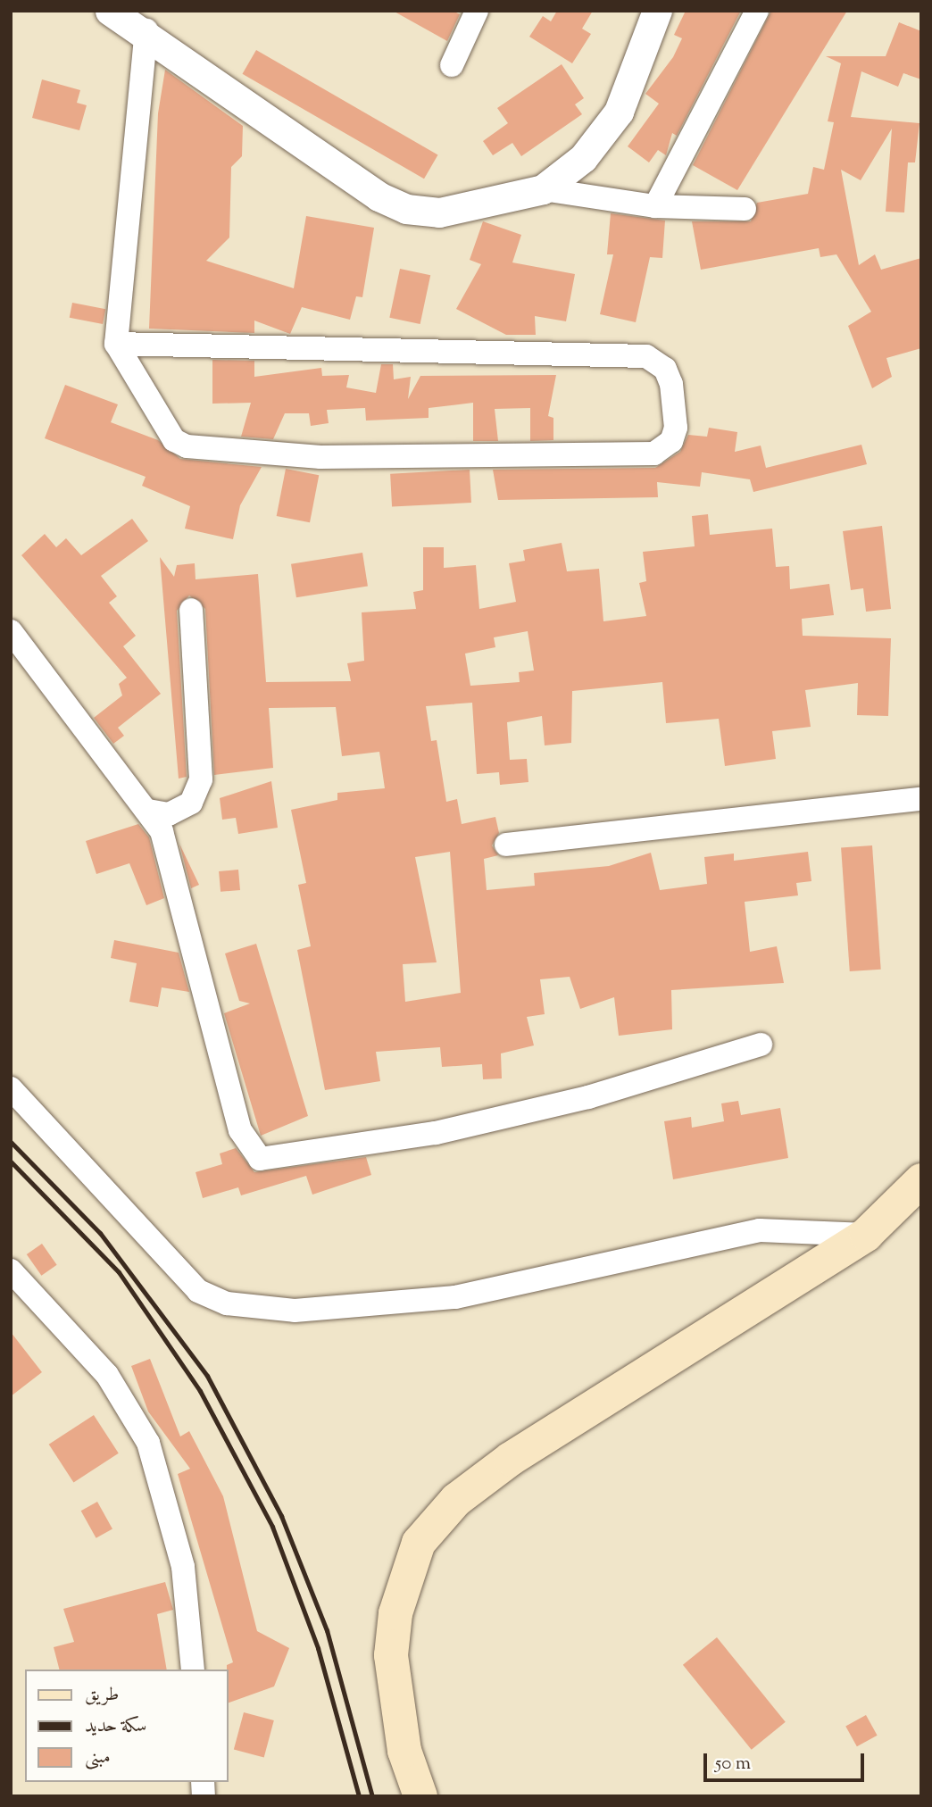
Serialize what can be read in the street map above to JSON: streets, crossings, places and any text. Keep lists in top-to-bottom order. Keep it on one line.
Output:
{"legend":["طريق","سكة حديد","مبنى"],"scale_bar":"50 m"}
